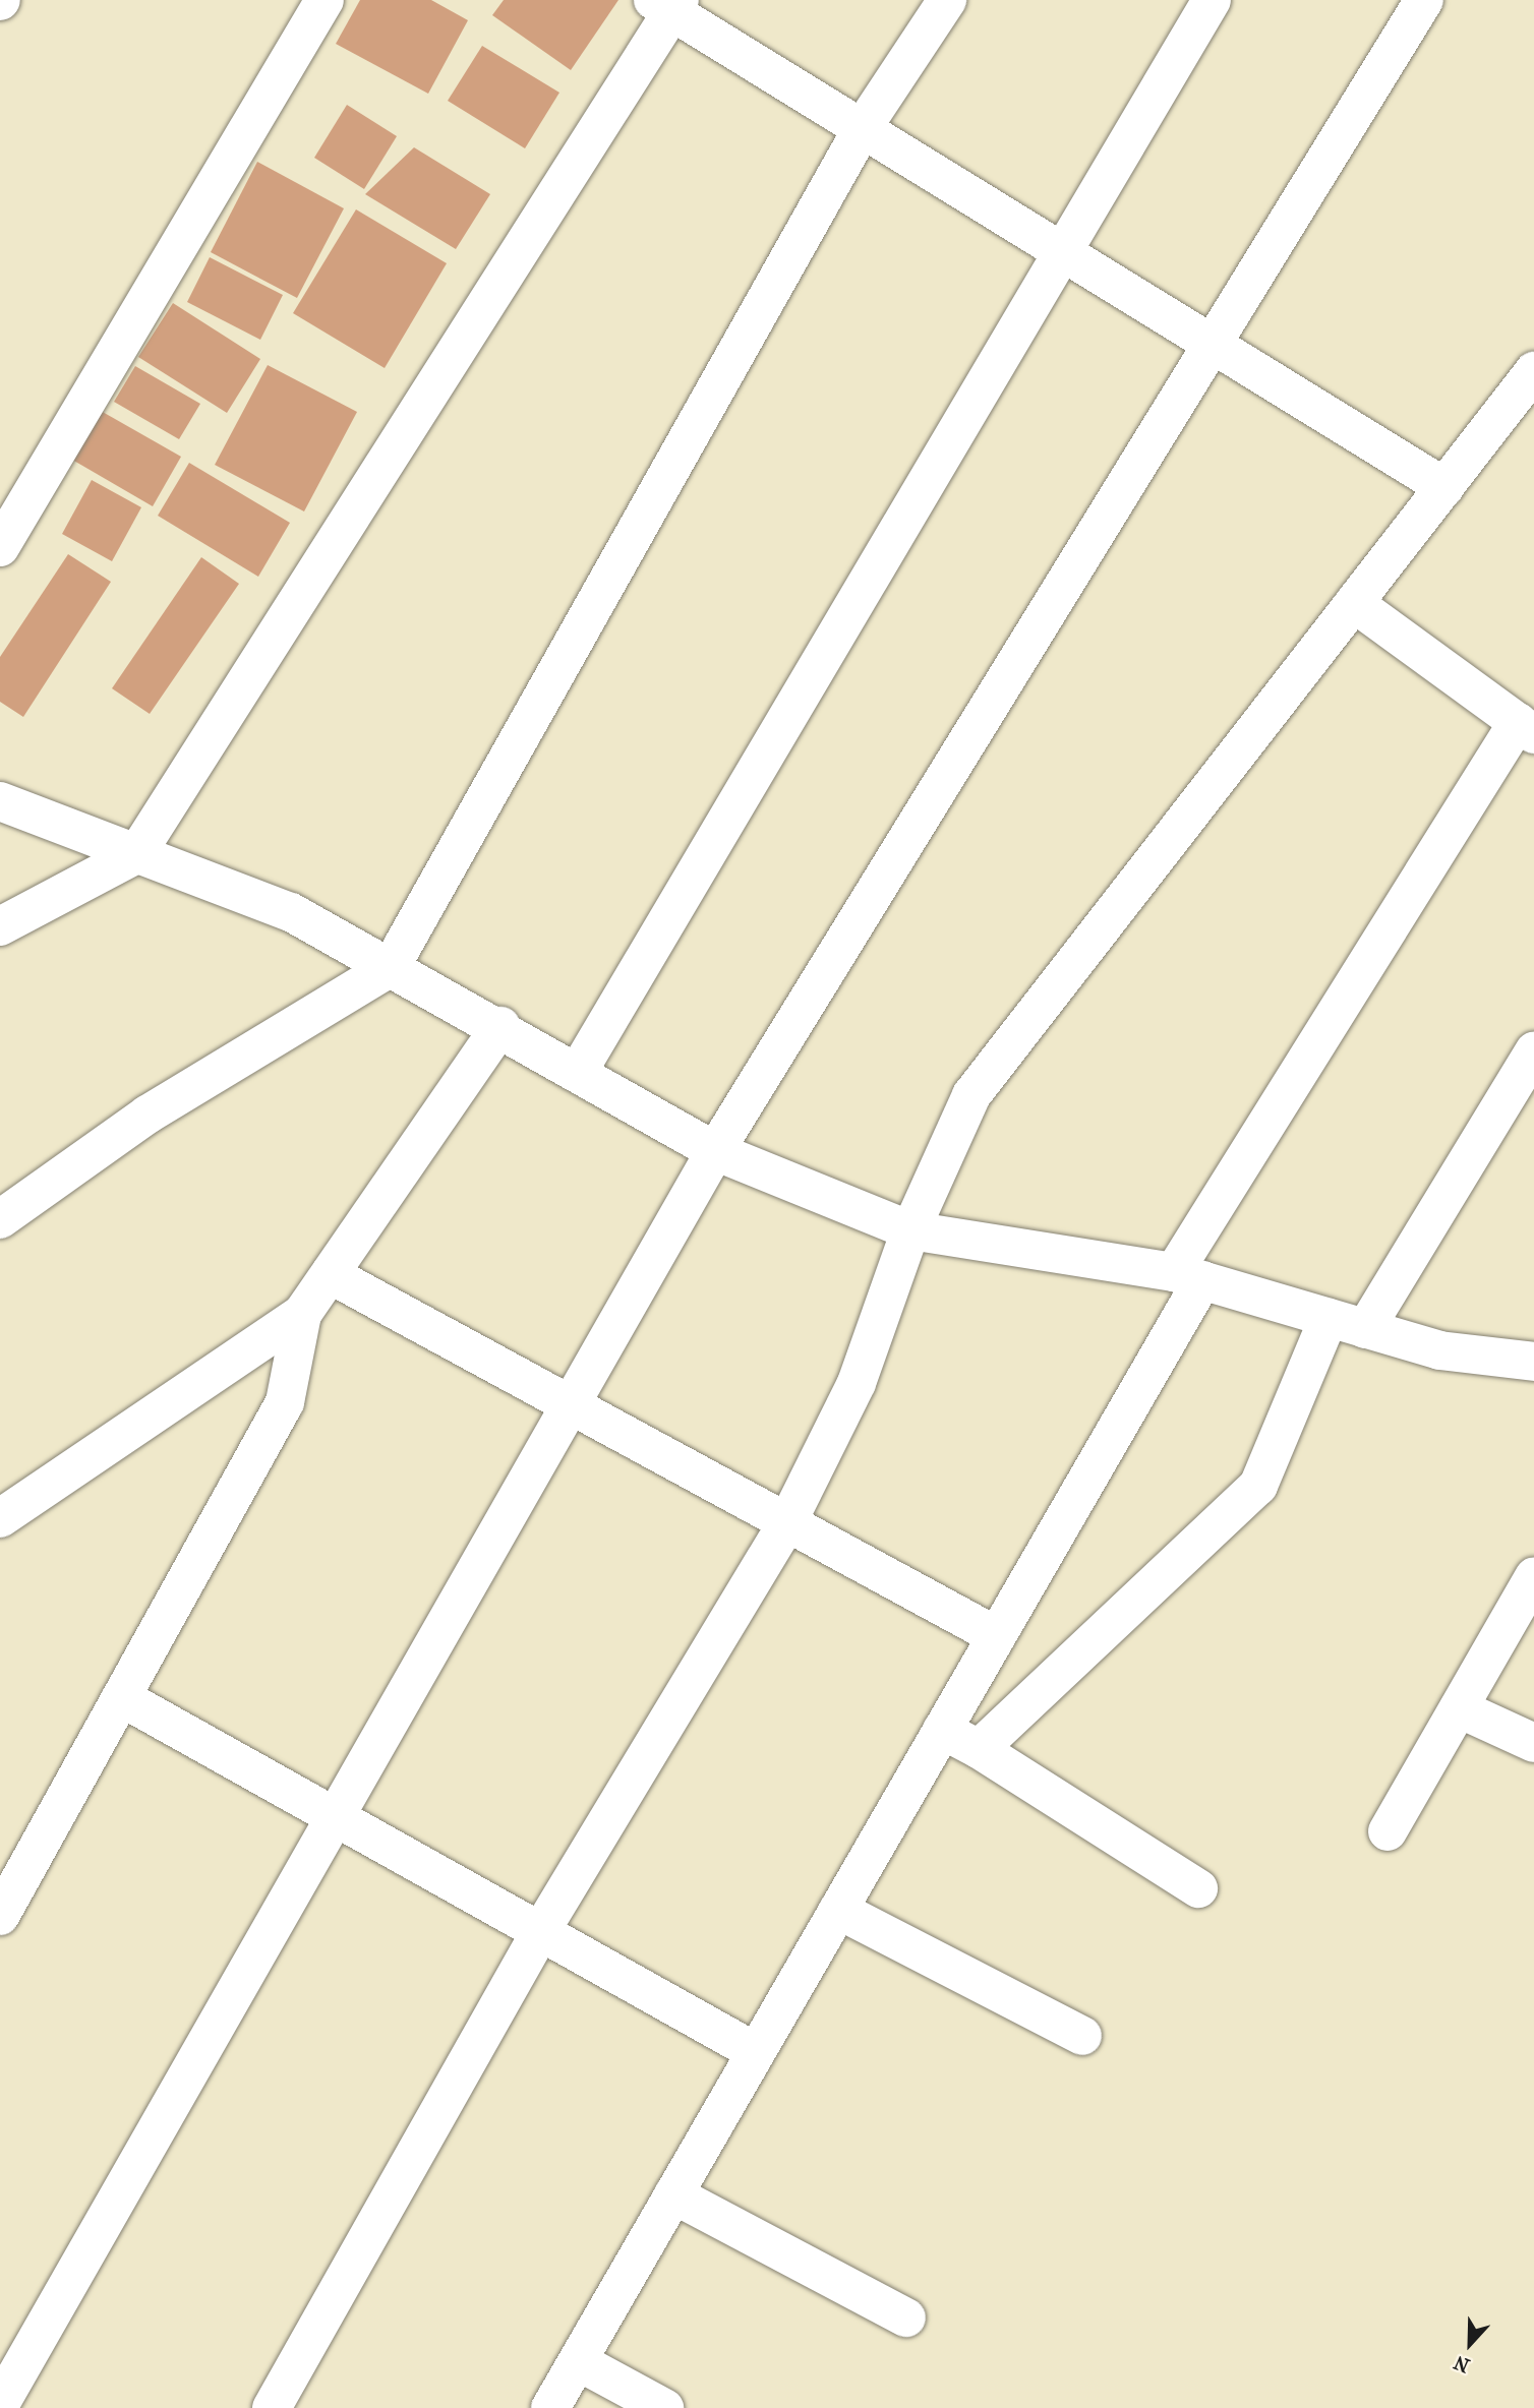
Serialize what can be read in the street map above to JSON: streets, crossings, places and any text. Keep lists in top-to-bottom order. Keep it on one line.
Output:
{"north":"bottom"}
